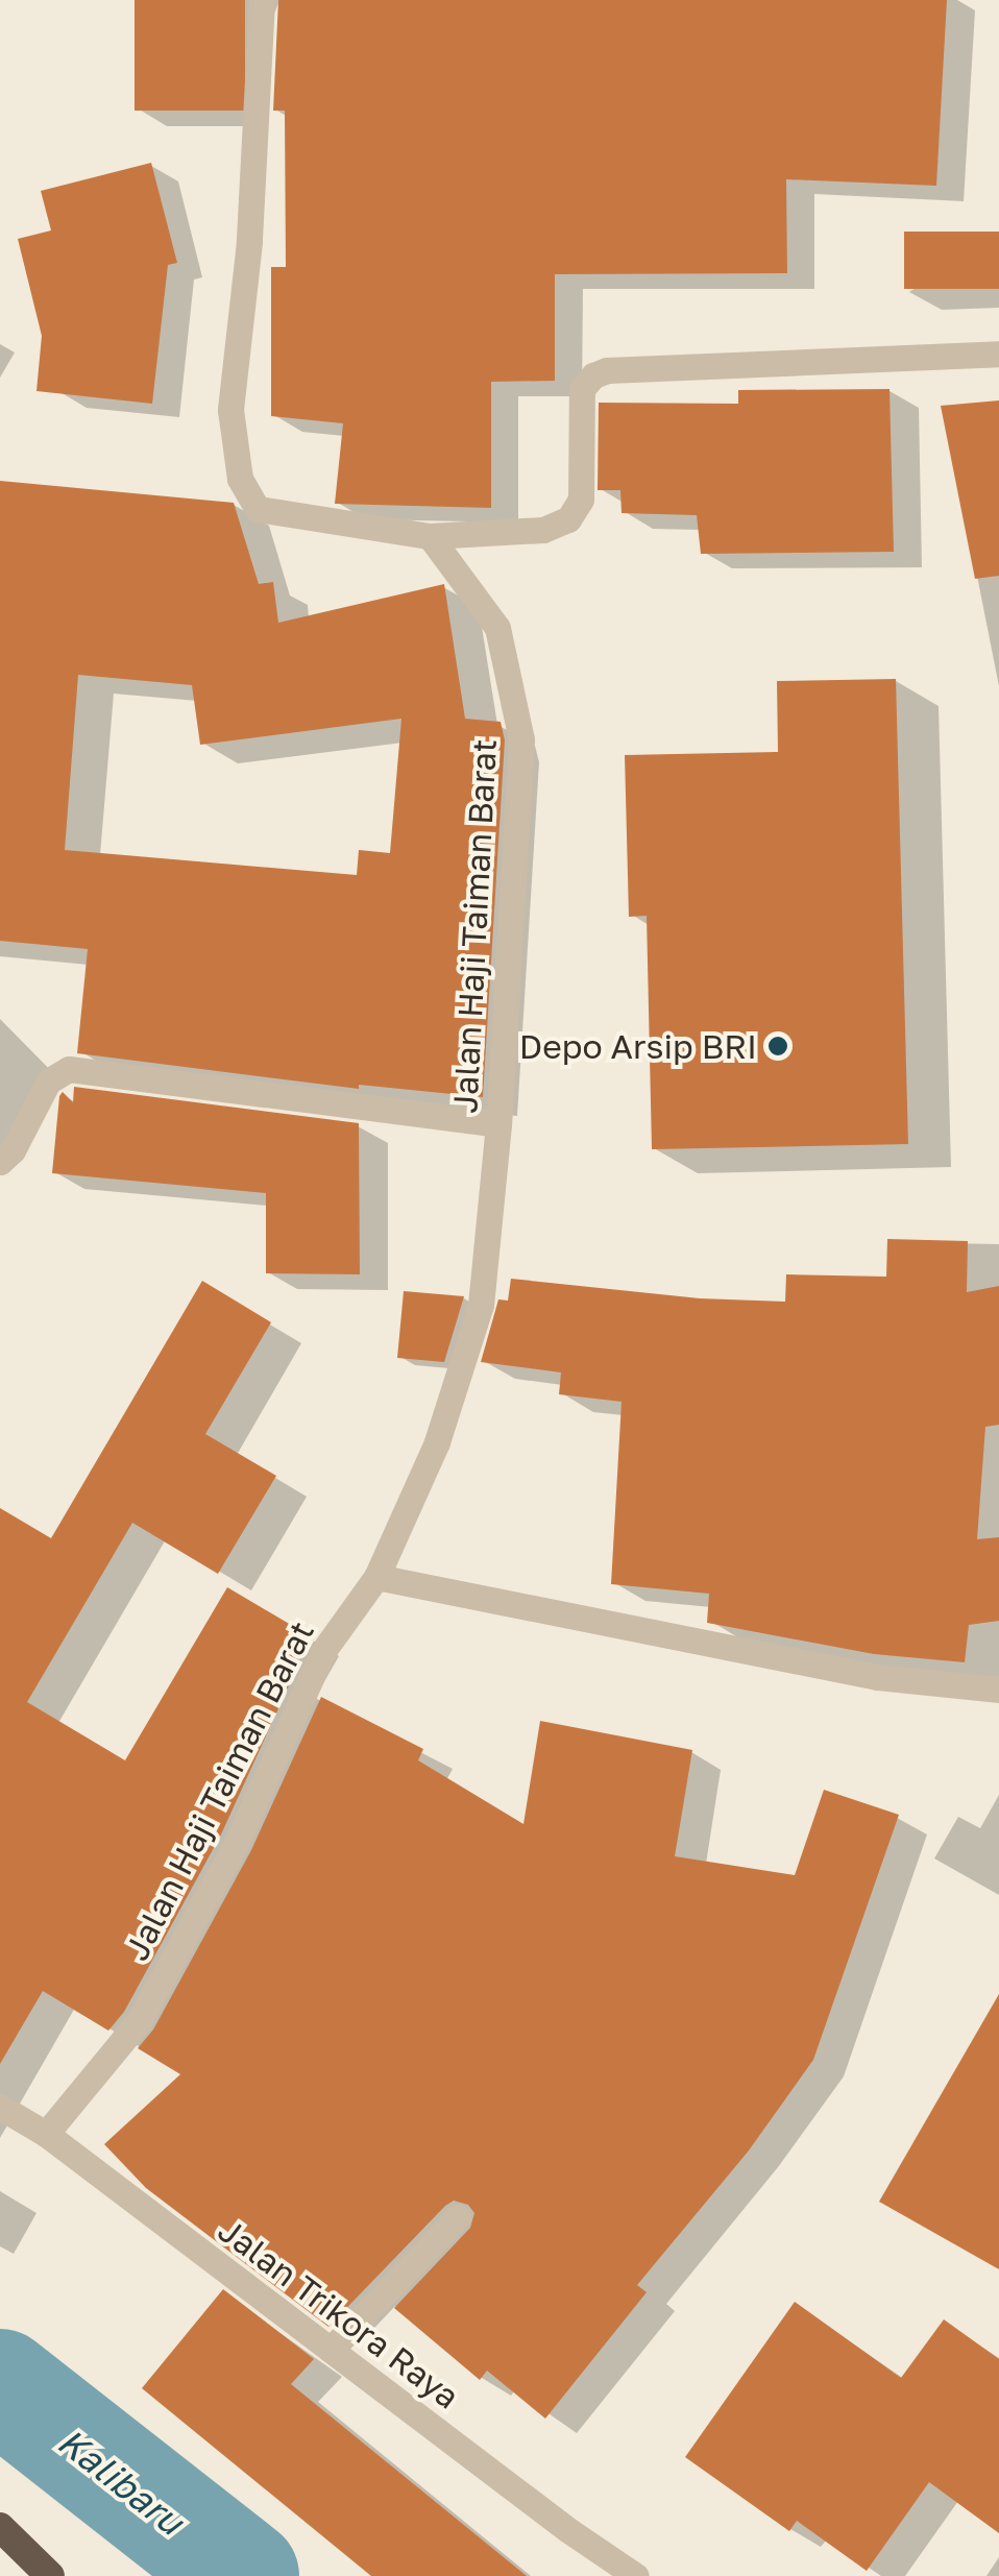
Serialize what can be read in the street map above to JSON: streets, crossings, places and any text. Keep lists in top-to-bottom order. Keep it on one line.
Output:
{"streets":{"street":["Jalan Haji Taiman Barat","Jalan Trikora Raya"]},"crossings":[["Jalan Haji Taiman Barat","Jalan Trikora Raya"]],"water":["Kalibaru"],"places":["Depo Arsip BRI"]}
